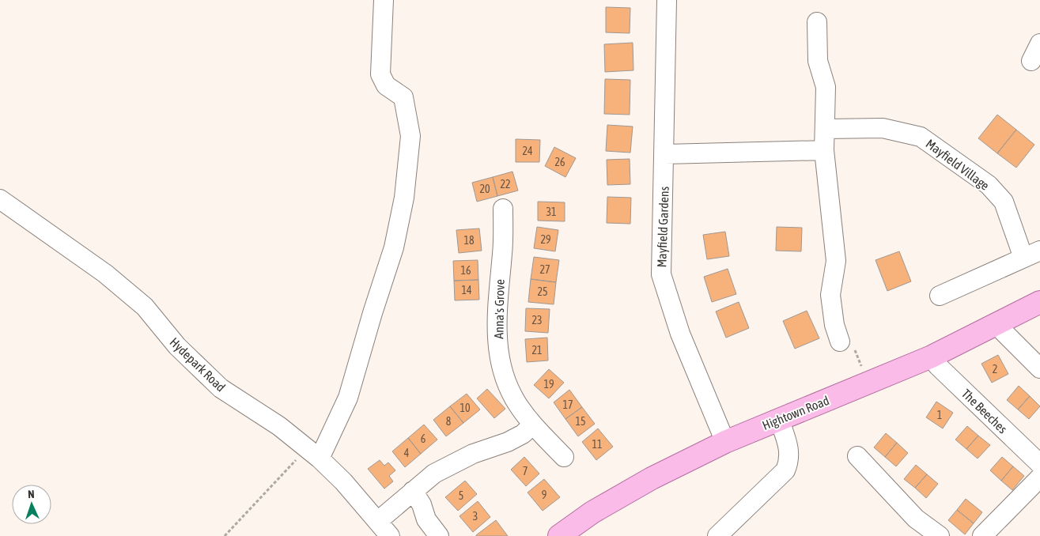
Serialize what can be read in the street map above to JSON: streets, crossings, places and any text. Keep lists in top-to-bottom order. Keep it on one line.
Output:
{"streets":{"main road":["Hightown Road"],"street":["Mayfield Village","Mayfield Gardens","Anna's Grove","Hydepark Road","The Beeches"]},"crossings":[["Mayfield Gardens","Hightown Road"],["The Beeches","Hightown Road"]],"house_numbers":["24","26","22","20","31","29","18","27","16","14","25","23","21","2","19","17","10","1","8","15","6","11","4","7","9","5","3"],"north":"top"}
